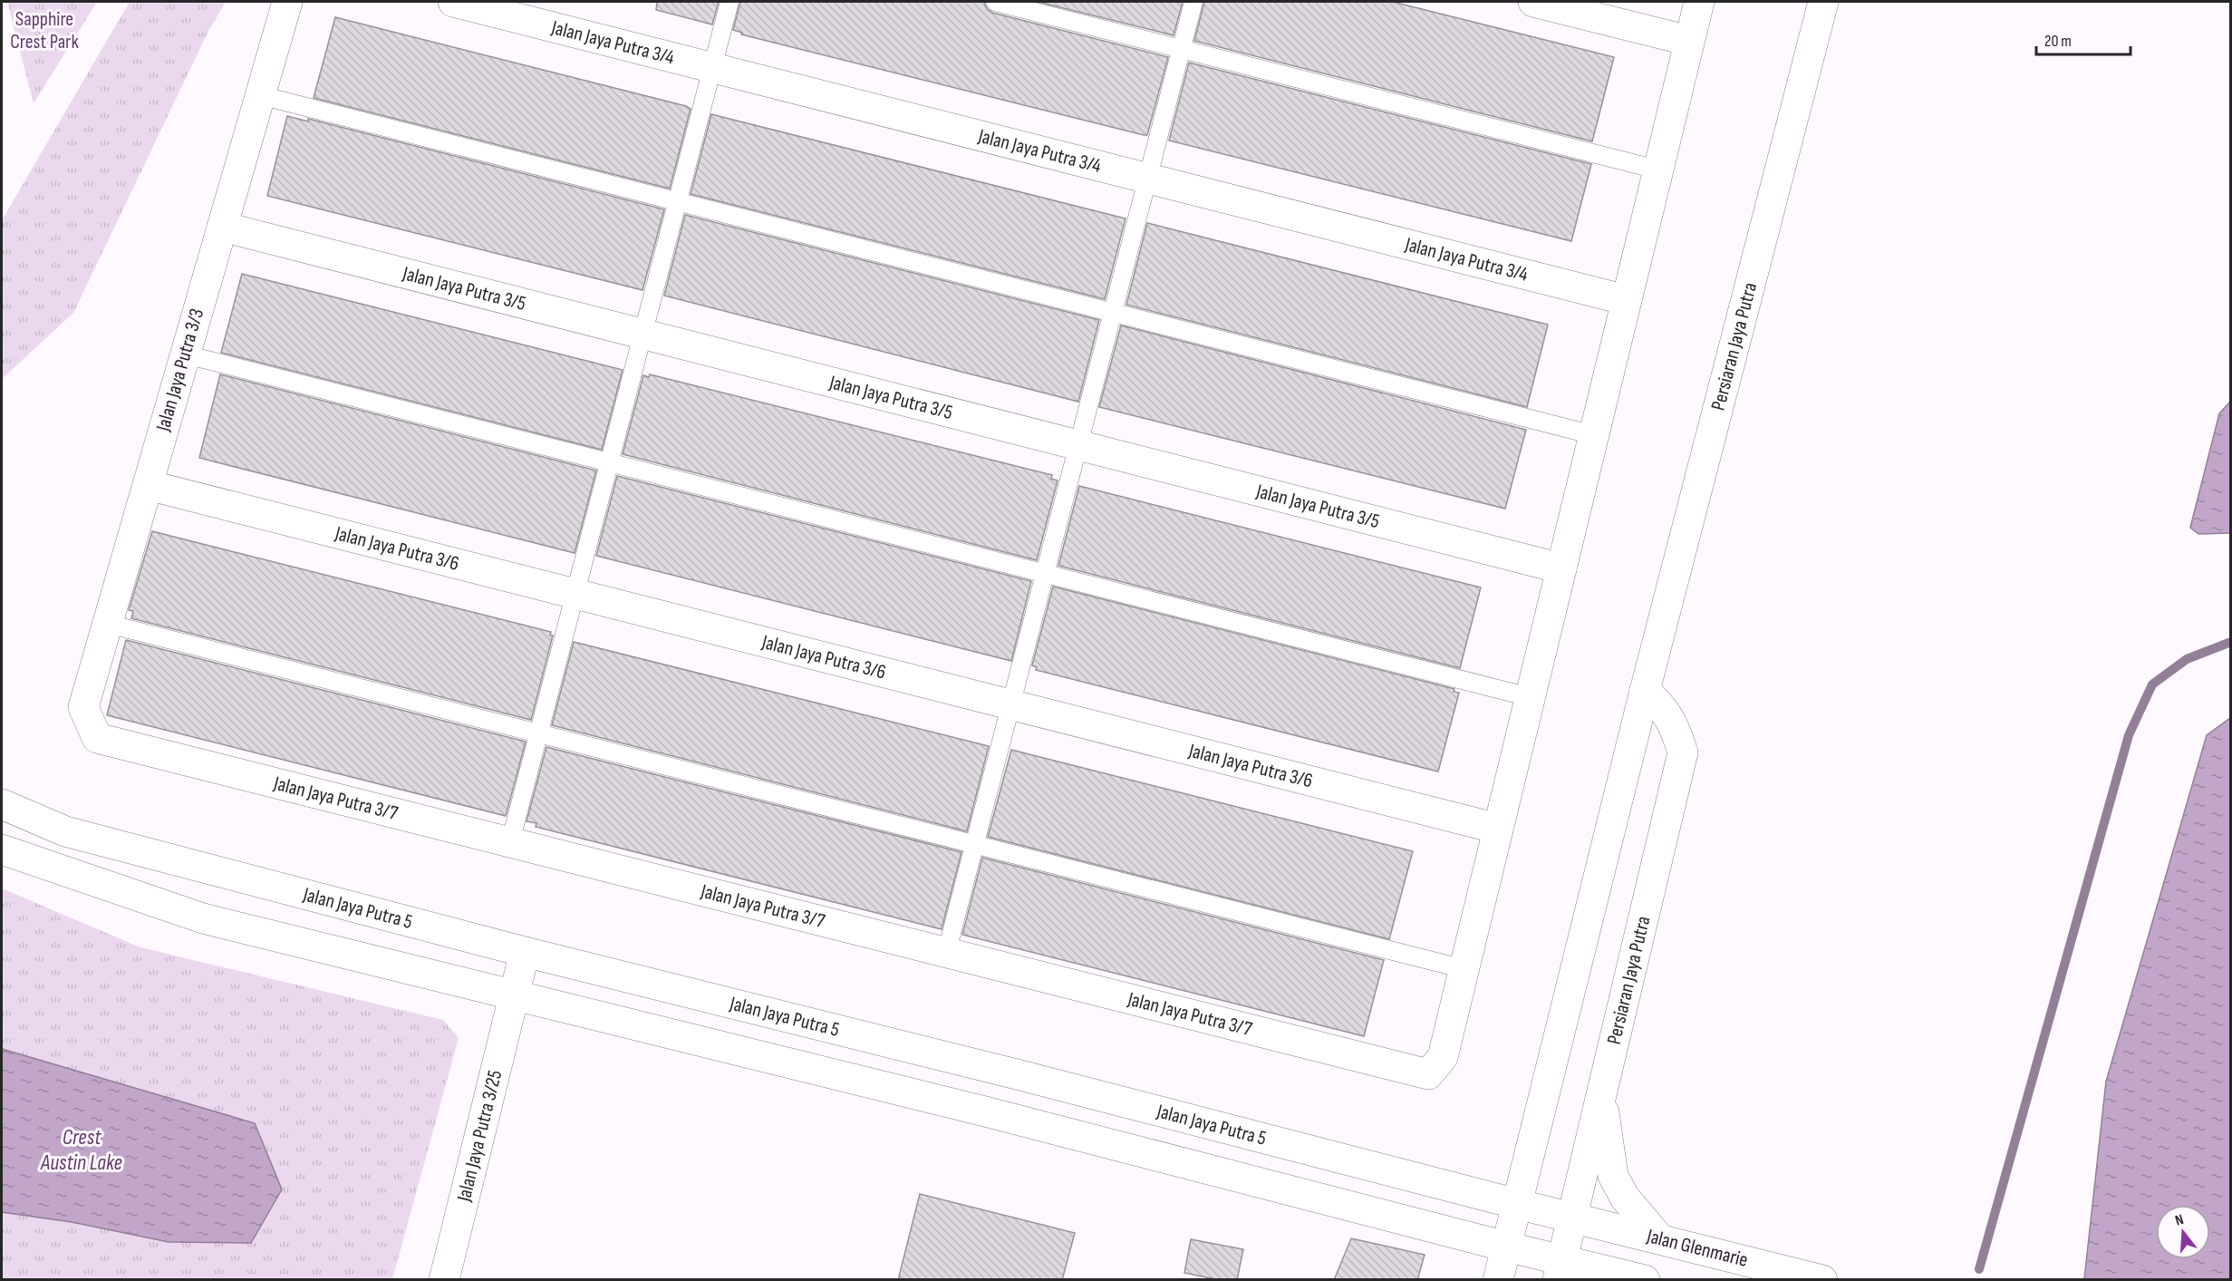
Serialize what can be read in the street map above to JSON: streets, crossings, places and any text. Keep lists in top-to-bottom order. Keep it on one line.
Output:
{"streets":{"street":["Jalan Jaya Putra 3/4","Jalan Jaya Putra 3/5","Persiaran Jaya Putra","Jalan Jaya Putra 3/3","Jalan Jaya Putra 3/6","Jalan Jaya Putra 3/7","Jalan Jaya Putra 5","Jalan Jaya Putra 3/25","Jalan Glenmarie"]},"crossings":[["Jalan Jaya Putra 3/5","Jalan Jaya Putra 3/3"],["Persiaran Jaya Putra","Jalan Jaya Putra 5"],["Persiaran Jaya Putra","Jalan Glenmarie"],["Jalan Jaya Putra 3/3","Jalan Jaya Putra 3/6"],["Jalan Jaya Putra 3/3","Jalan Jaya Putra 3/7"],["Jalan Jaya Putra 5","Jalan Jaya Putra 3/25"],["Jalan Jaya Putra 5","Jalan Glenmarie"]],"water":["Crest Austin Lake"],"parks":["Sapphire Crest Park"],"scale_bar":"20 m","north":"top"}
